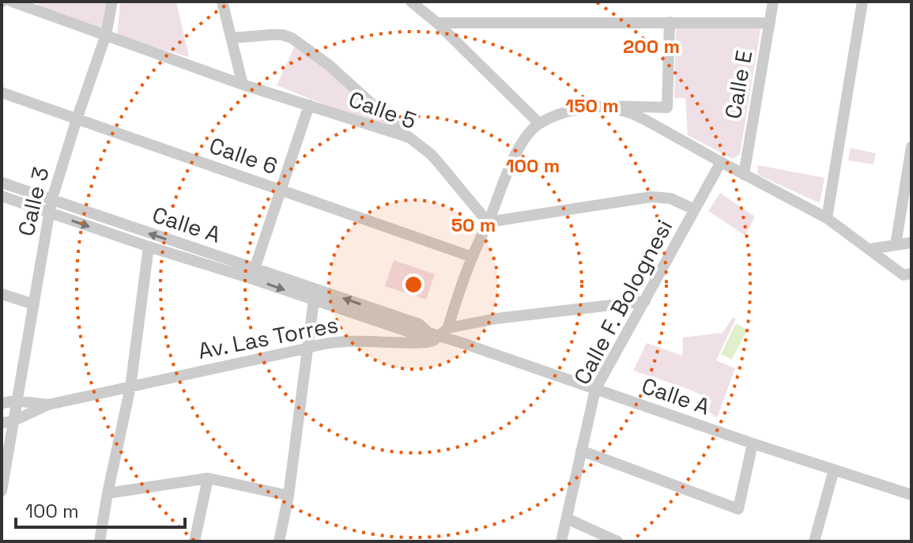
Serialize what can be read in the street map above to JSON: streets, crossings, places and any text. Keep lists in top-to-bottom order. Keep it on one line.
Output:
{"streets":{"street":["Calle E","Calle 5","Calle 6","Calle 3","Calle A","Calle F. Bolognesi","Av. Las Torres"]},"crossings":[["Calle 5","Calle 3"],["Calle 6","Calle 3"],["Calle 3","Calle A"],["Calle 3","Av. Las Torres"],["Calle A","Calle F. Bolognesi"],["Calle A","Av. Las Torres"],["Calle F. Bolognesi","Av. Las Torres"]],"scale_bar":"100 m","rings":["200 m","150 m","100 m","50 m"]}
